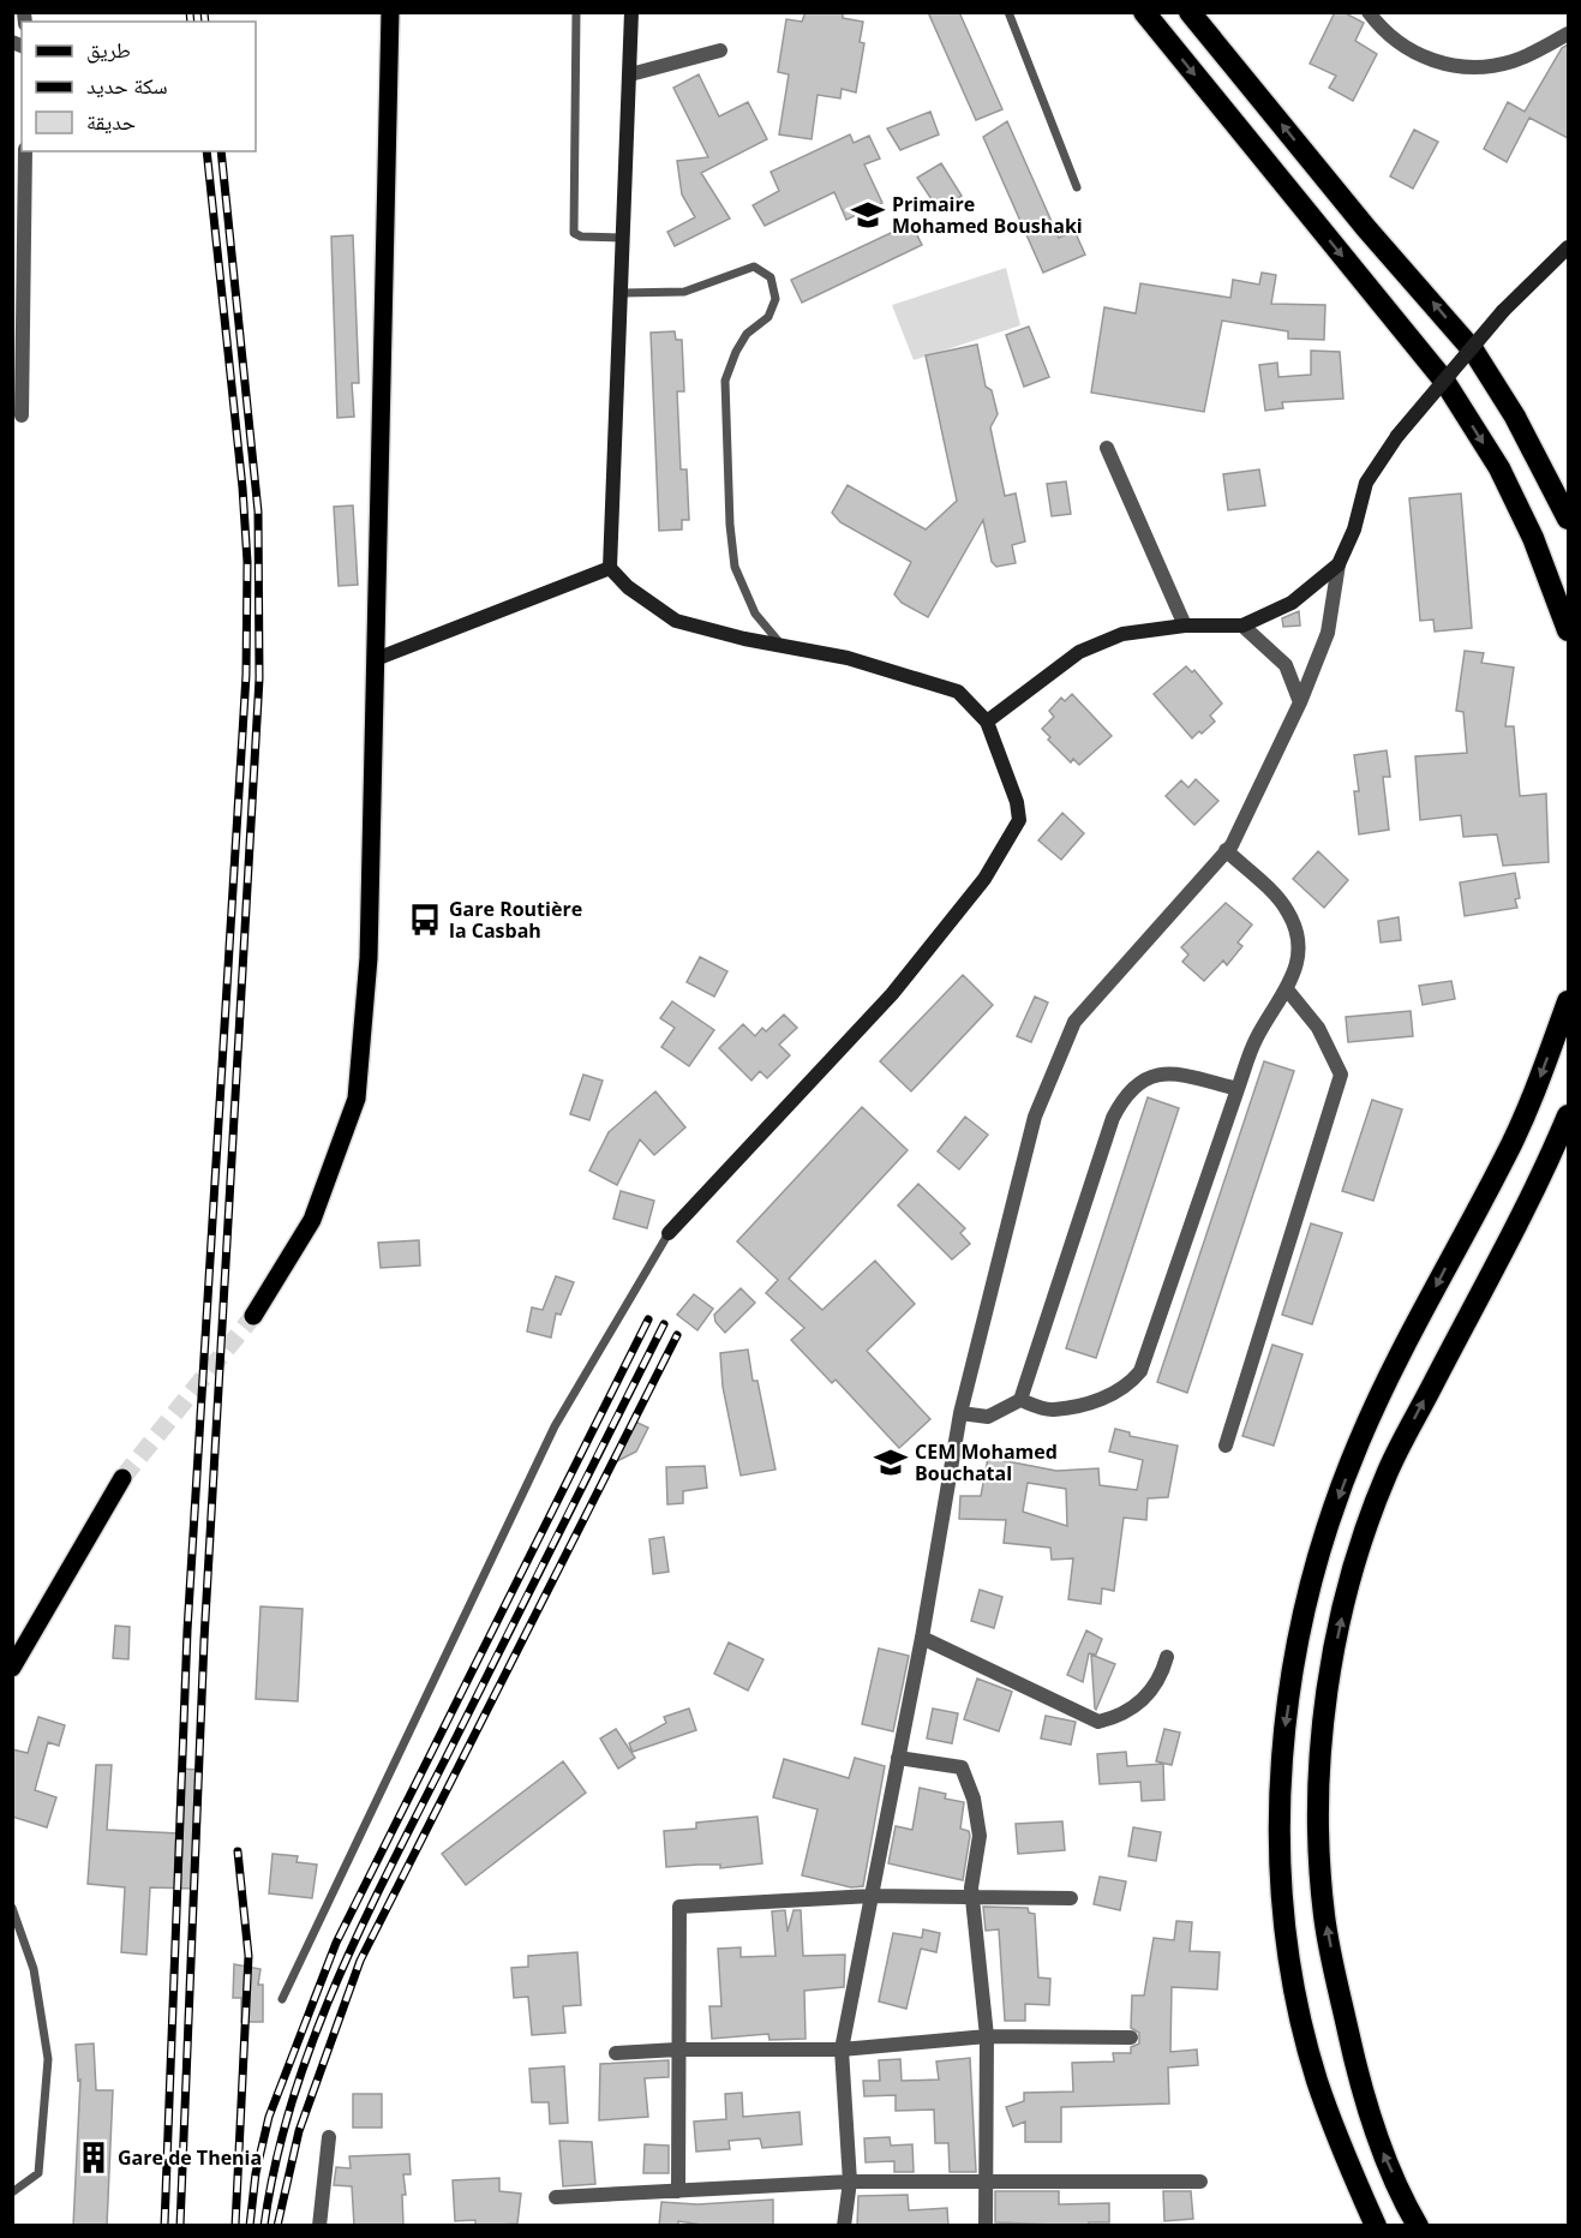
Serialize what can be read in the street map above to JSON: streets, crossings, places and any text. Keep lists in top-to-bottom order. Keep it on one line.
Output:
{"places":{"school or university":["Primaire Mohamed Boushaki","CEM Mohamed Bouchatal"],"bus stop":["Gare Routière la Casbah"],"building":["Gare de Thenia"]},"legend":["طريق","سكة حديد","حديقة"]}
